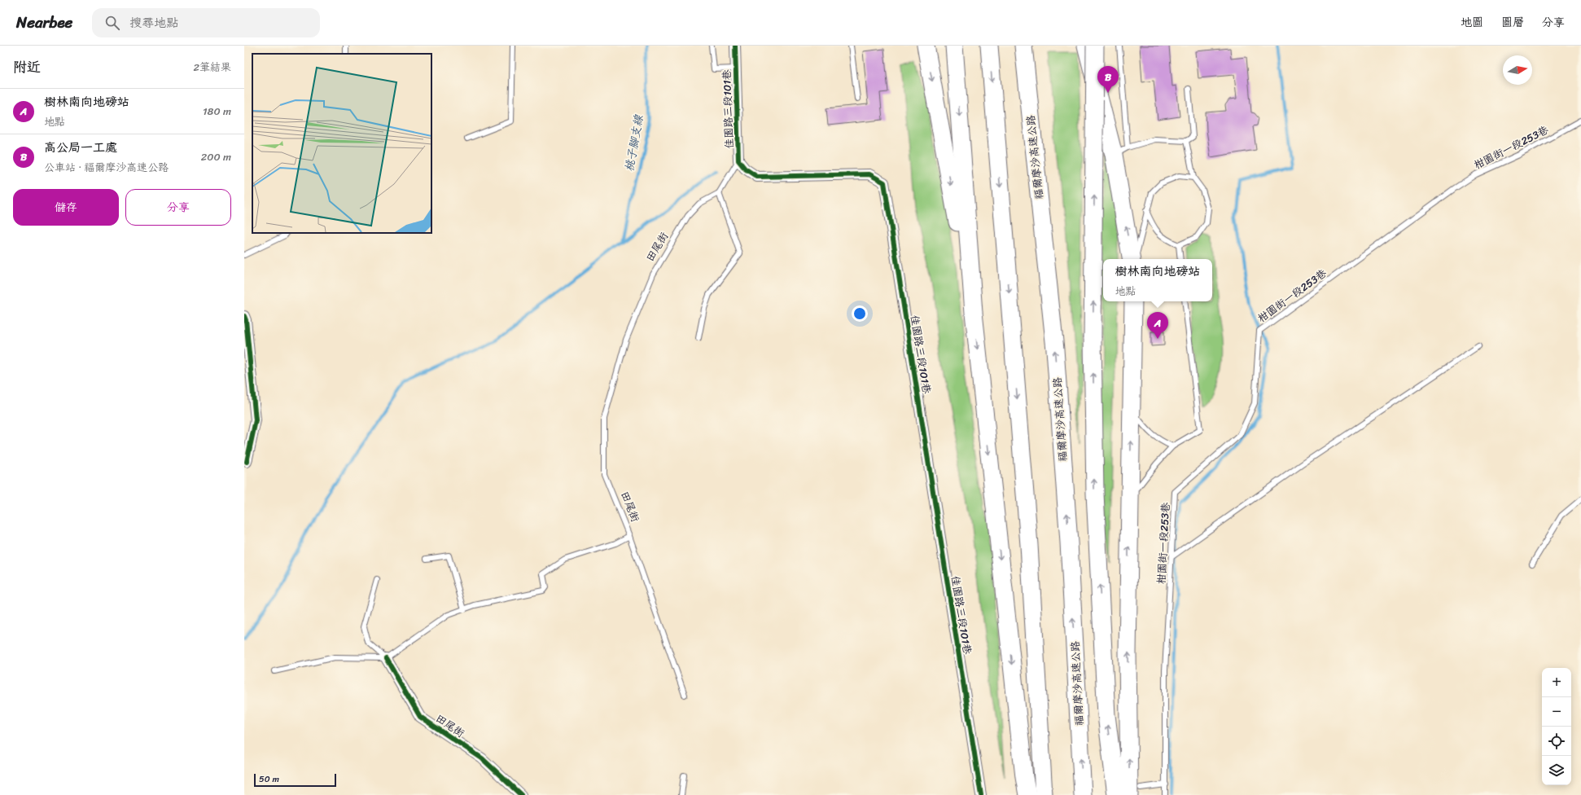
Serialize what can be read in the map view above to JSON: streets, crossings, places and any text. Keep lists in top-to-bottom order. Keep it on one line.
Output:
{"streets":{"highway":["福爾摩沙高速公路"],"street":["佳園路三段101巷","田尾街"],"lane":["柑園街一段253巷"]},"crossings":[["佳園路三段101巷","田尾街"]],"water":["桃子腳支線"],"scale_bar":"50 m","north":"right","page":{"header":"Nearbee","search":"搜尋地點","nav":["地圖","圖層","分享"],"heading":["附近","2筆結果"],"pins":["B","A"],"list":[{"mark":"A","name":"樹林南向地磅站","note":"地點","value":"180 m"},{"mark":"B","name":"高公局一工處","note":"公車站 · 福爾摩沙高速公路","value":"200 m"}],"buttons":["儲存","分享"],"popup":["樹林南向地磅站","地點"],"map_buttons":["+","−"],"scale":"50 m"}}
